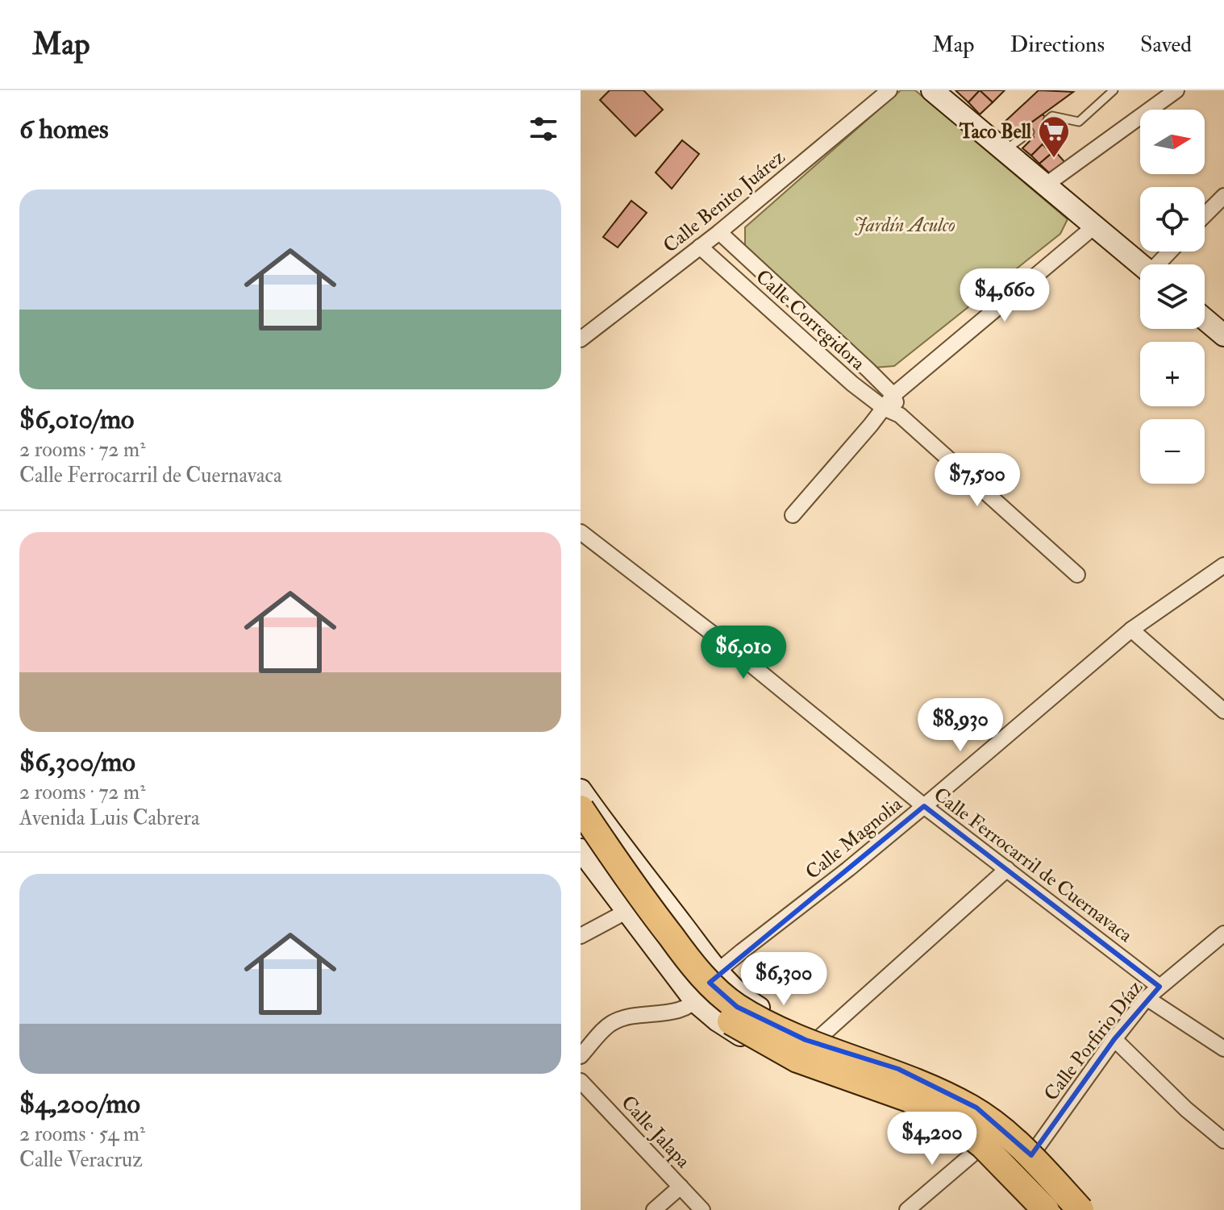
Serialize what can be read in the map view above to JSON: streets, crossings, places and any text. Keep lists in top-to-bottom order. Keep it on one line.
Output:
{"streets":{"street":["Calle Benito Juárez","Calle Corregidora","Calle Magnolia","Calle Ferrocarril de Cuernavaca","Calle Porfirio Díaz","Calle Jalapa"]},"crossings":[["Calle Benito Juárez","Calle Corregidora"],["Calle Magnolia","Calle Ferrocarril de Cuernavaca"],["Calle Ferrocarril de Cuernavaca","Calle Porfirio Díaz"]],"parks":["Jardín Aculco"],"places":{"supermarket":["Taco Bell"]},"north":"right","page":{"header":"Map","nav":["Map","Directions","Saved"],"heading":"6 homes","map_buttons":["+","−"],"list":[{"name":"$6,010/mo","note":"2 rooms · 72 m² · Calle Ferrocarril de Cuernavaca"},{"name":"$6,300/mo","note":"2 rooms · 72 m² · Avenida Luis Cabrera"},{"name":"$4,200/mo","note":"2 rooms · 54 m² · Calle Veracruz"}],"price":["$4,660","$7,500","$6,010","$8,930","$6,300","$4,200"]}}
